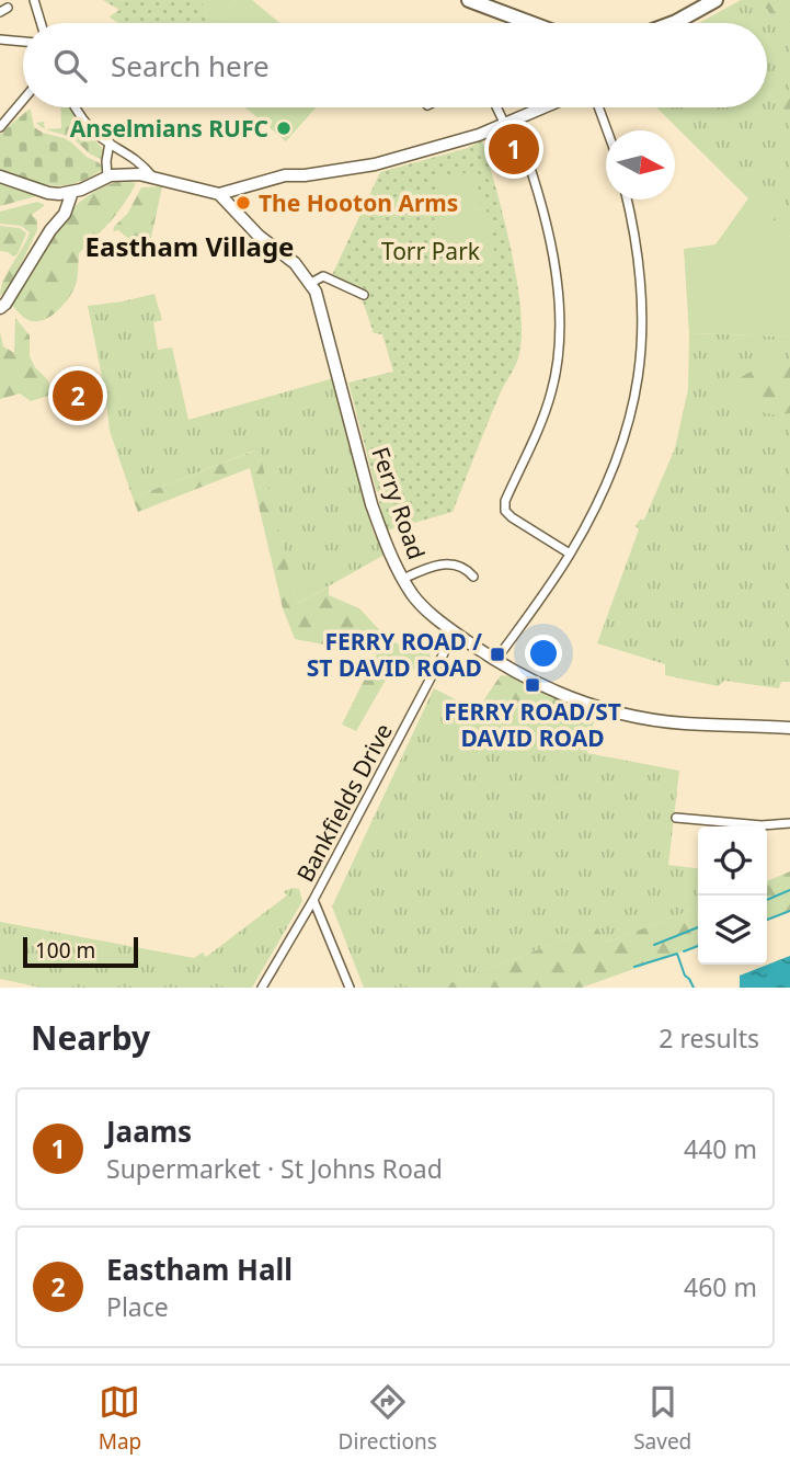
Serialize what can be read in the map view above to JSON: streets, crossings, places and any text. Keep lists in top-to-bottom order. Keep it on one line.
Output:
{"streets":{"street":["Ferry Road","Bankfields Drive"]},"crossings":[["Ferry Road","Bankfields Drive"]],"districts":["Eastham Village"],"parks":["Torr Park"],"places":{"other":["Anselmians RUFC","The Hooton Arms"],"transit":["FERRY ROAD / ST DAVID ROAD","FERRY ROAD/ST DAVID ROAD"]},"scale_bar":"100 m","north":"right","page":{"search":"Search here","pins":["1","2"],"scale":"100 m","heading":["Nearby","2 results"],"list":[{"mark":"1","name":"Jaams","note":"Supermarket · St Johns Road","value":"440 m"},{"mark":"2","name":"Eastham Hall","note":"Place","value":"460 m"}],"nav":["Map","Directions","Saved"]}}
